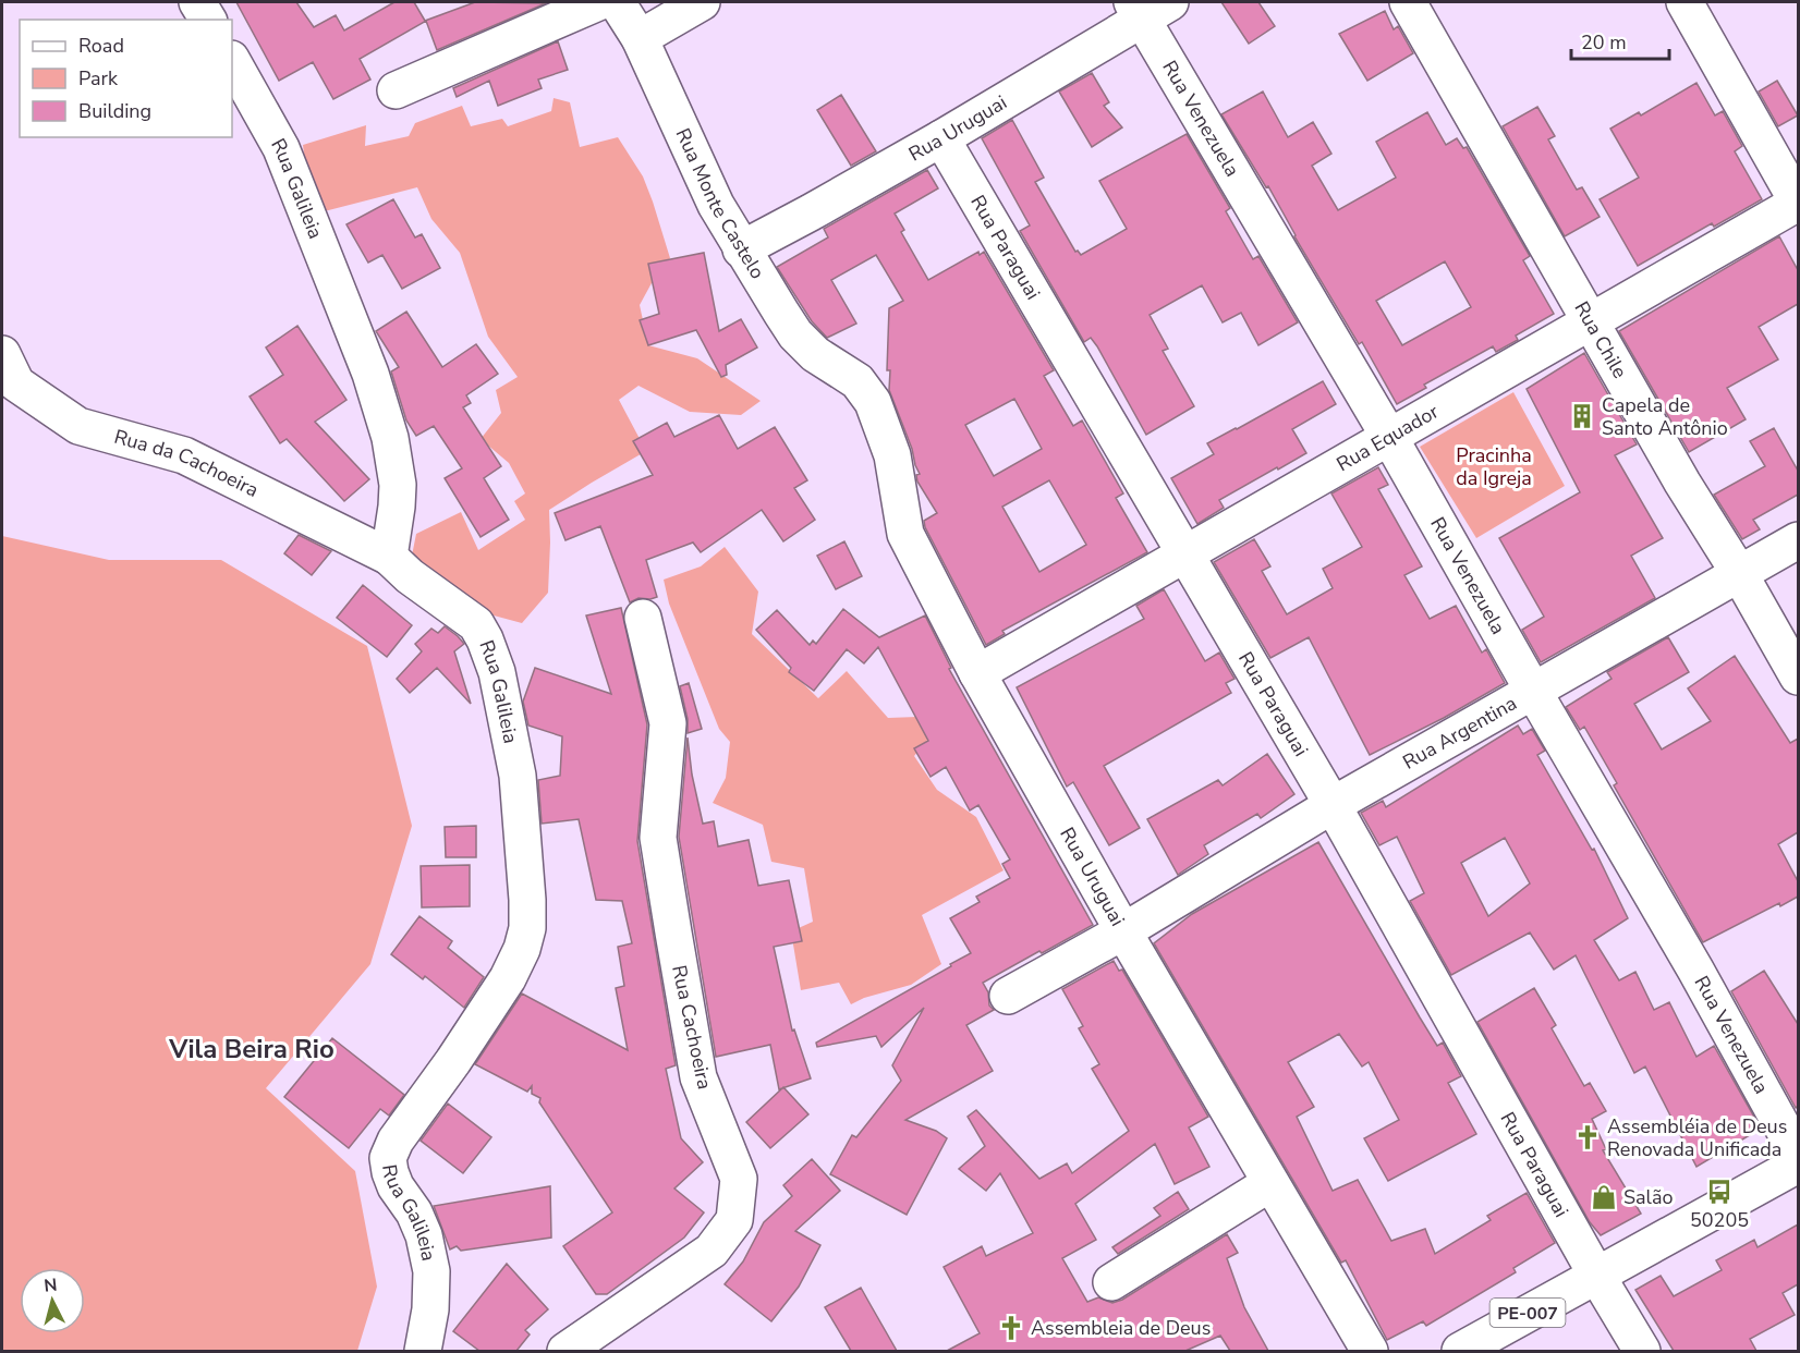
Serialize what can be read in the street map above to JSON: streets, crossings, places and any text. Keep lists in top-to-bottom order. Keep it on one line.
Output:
{"streets":{"street":["Rua Venezuela","Rua Uruguai","Rua Galileia","Rua Monte Castelo","Rua Paraguai","Rua Chile","Rua Equador","Rua da Cachoeira","Rua Argentina","Rua Cachoeira","PE-007"]},"crossings":[["Rua Venezuela","Rua Uruguai"],["Rua Venezuela","Rua Equador"],["Rua Venezuela","Rua Argentina"],["Rua Uruguai","Rua Monte Castelo"],["Rua Uruguai","Rua Paraguai"],["Rua Uruguai","Rua Equador"],["Rua Uruguai","Rua Argentina"],["Rua Galileia","Rua da Cachoeira"],["Rua Paraguai","Rua Equador"],["Rua Paraguai","Rua Argentina"],["Rua Paraguai","PE-007"],["Rua Chile","Rua Equador"],["Rua Chile","Rua Argentina"]],"districts":["Vila Beira Rio"],"parks":["Pracinha da Igreja"],"places":{"building":["Capela de Santo Antônio"],"church":["Assembléia de Deus Renovada Unificada","Assembleia de Deus"],"bus stop":["50205"],"shop":["Salão"]},"legend":["Road","Park","Building"],"scale_bar":"20 m","north":"top"}
